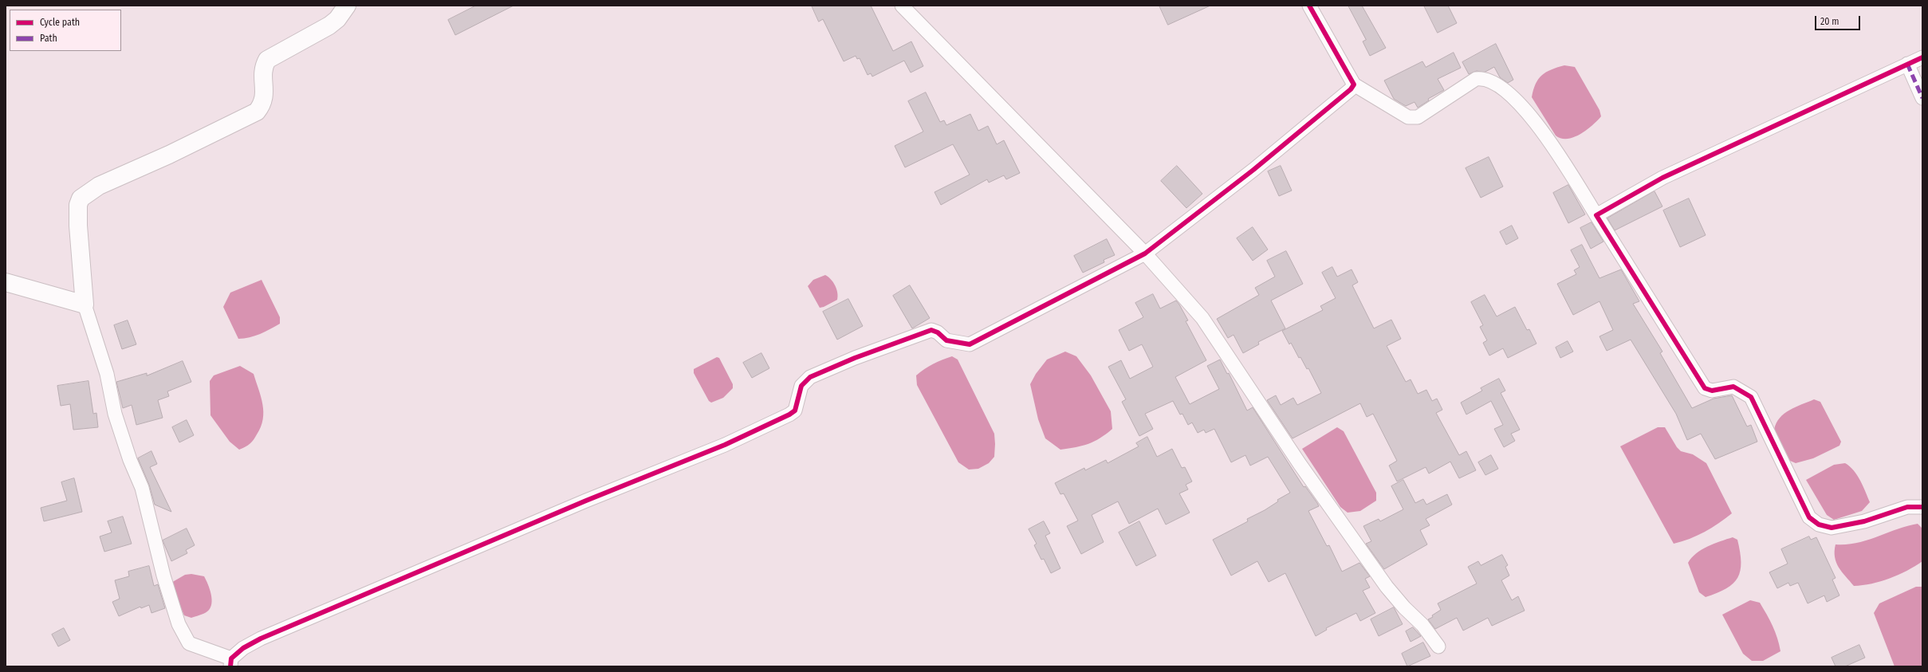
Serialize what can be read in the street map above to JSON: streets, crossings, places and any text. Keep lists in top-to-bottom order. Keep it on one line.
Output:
{"legend":["Cycle path","Path"],"scale_bar":"20 m"}
